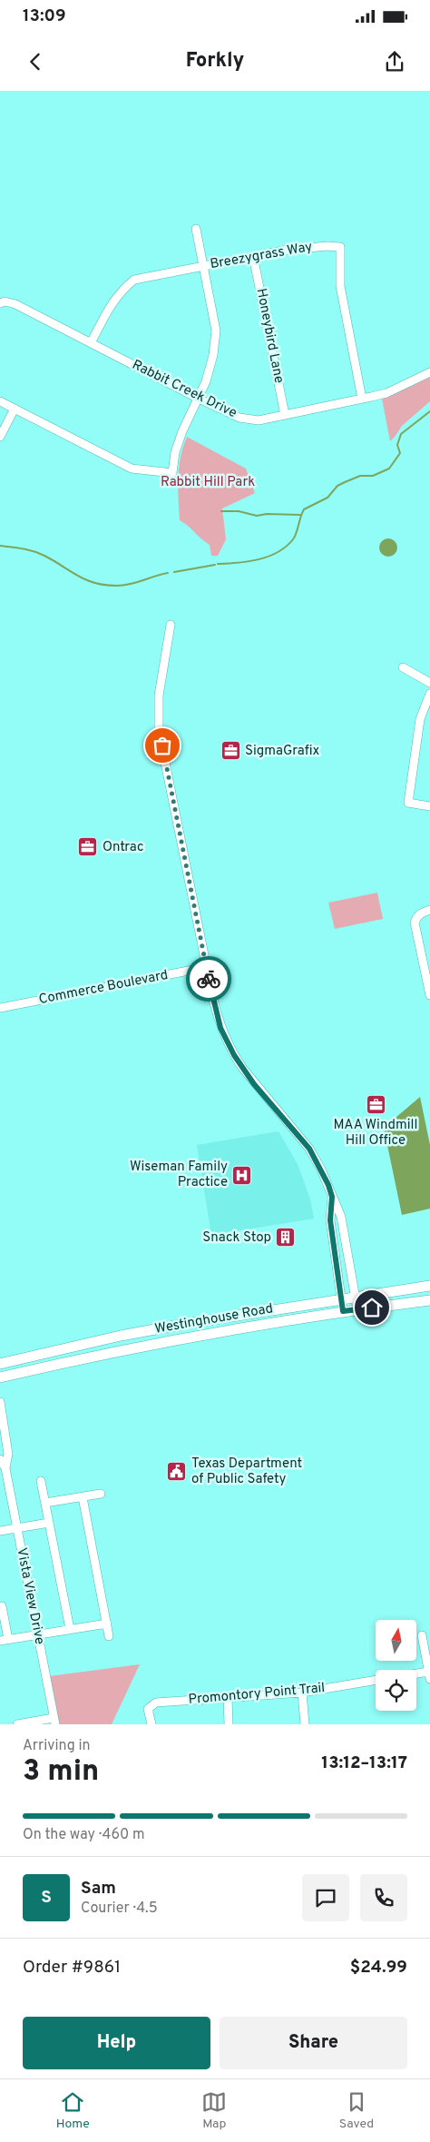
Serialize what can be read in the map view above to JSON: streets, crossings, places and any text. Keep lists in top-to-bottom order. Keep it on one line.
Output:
{"streets":{"main road":["Westinghouse Road"],"street":["Breezygrass Way","Honeybird Lane","Rabbit Creek Drive","Commerce Boulevard","Vista View Drive","Promontory Point Trail"]},"crossings":[["Breezygrass Way","Honeybird Lane"],["Breezygrass Way","Rabbit Creek Drive"],["Honeybird Lane","Rabbit Creek Drive"]],"parks":["Rabbit Hill Park"],"places":{"office":["SigmaGrafix","Ontrac","MAA Windmill Hill Office"],"hospital":["Wiseman Family Practice"],"building":["Snack Stop"],"public building":["Texas Department of Public Safety"]},"north":"top","page":{"status":"13:09","header":"Forkly","heading":["3 min","Arriving in","13:12–13:17"],"panel":["Sam","Courier · 4.5","Order #9861","$24.99"],"bar":"On the way · 460 m","round":"S","buttons":["Help","Share"],"tabs":["Home","Map","Saved"]}}
